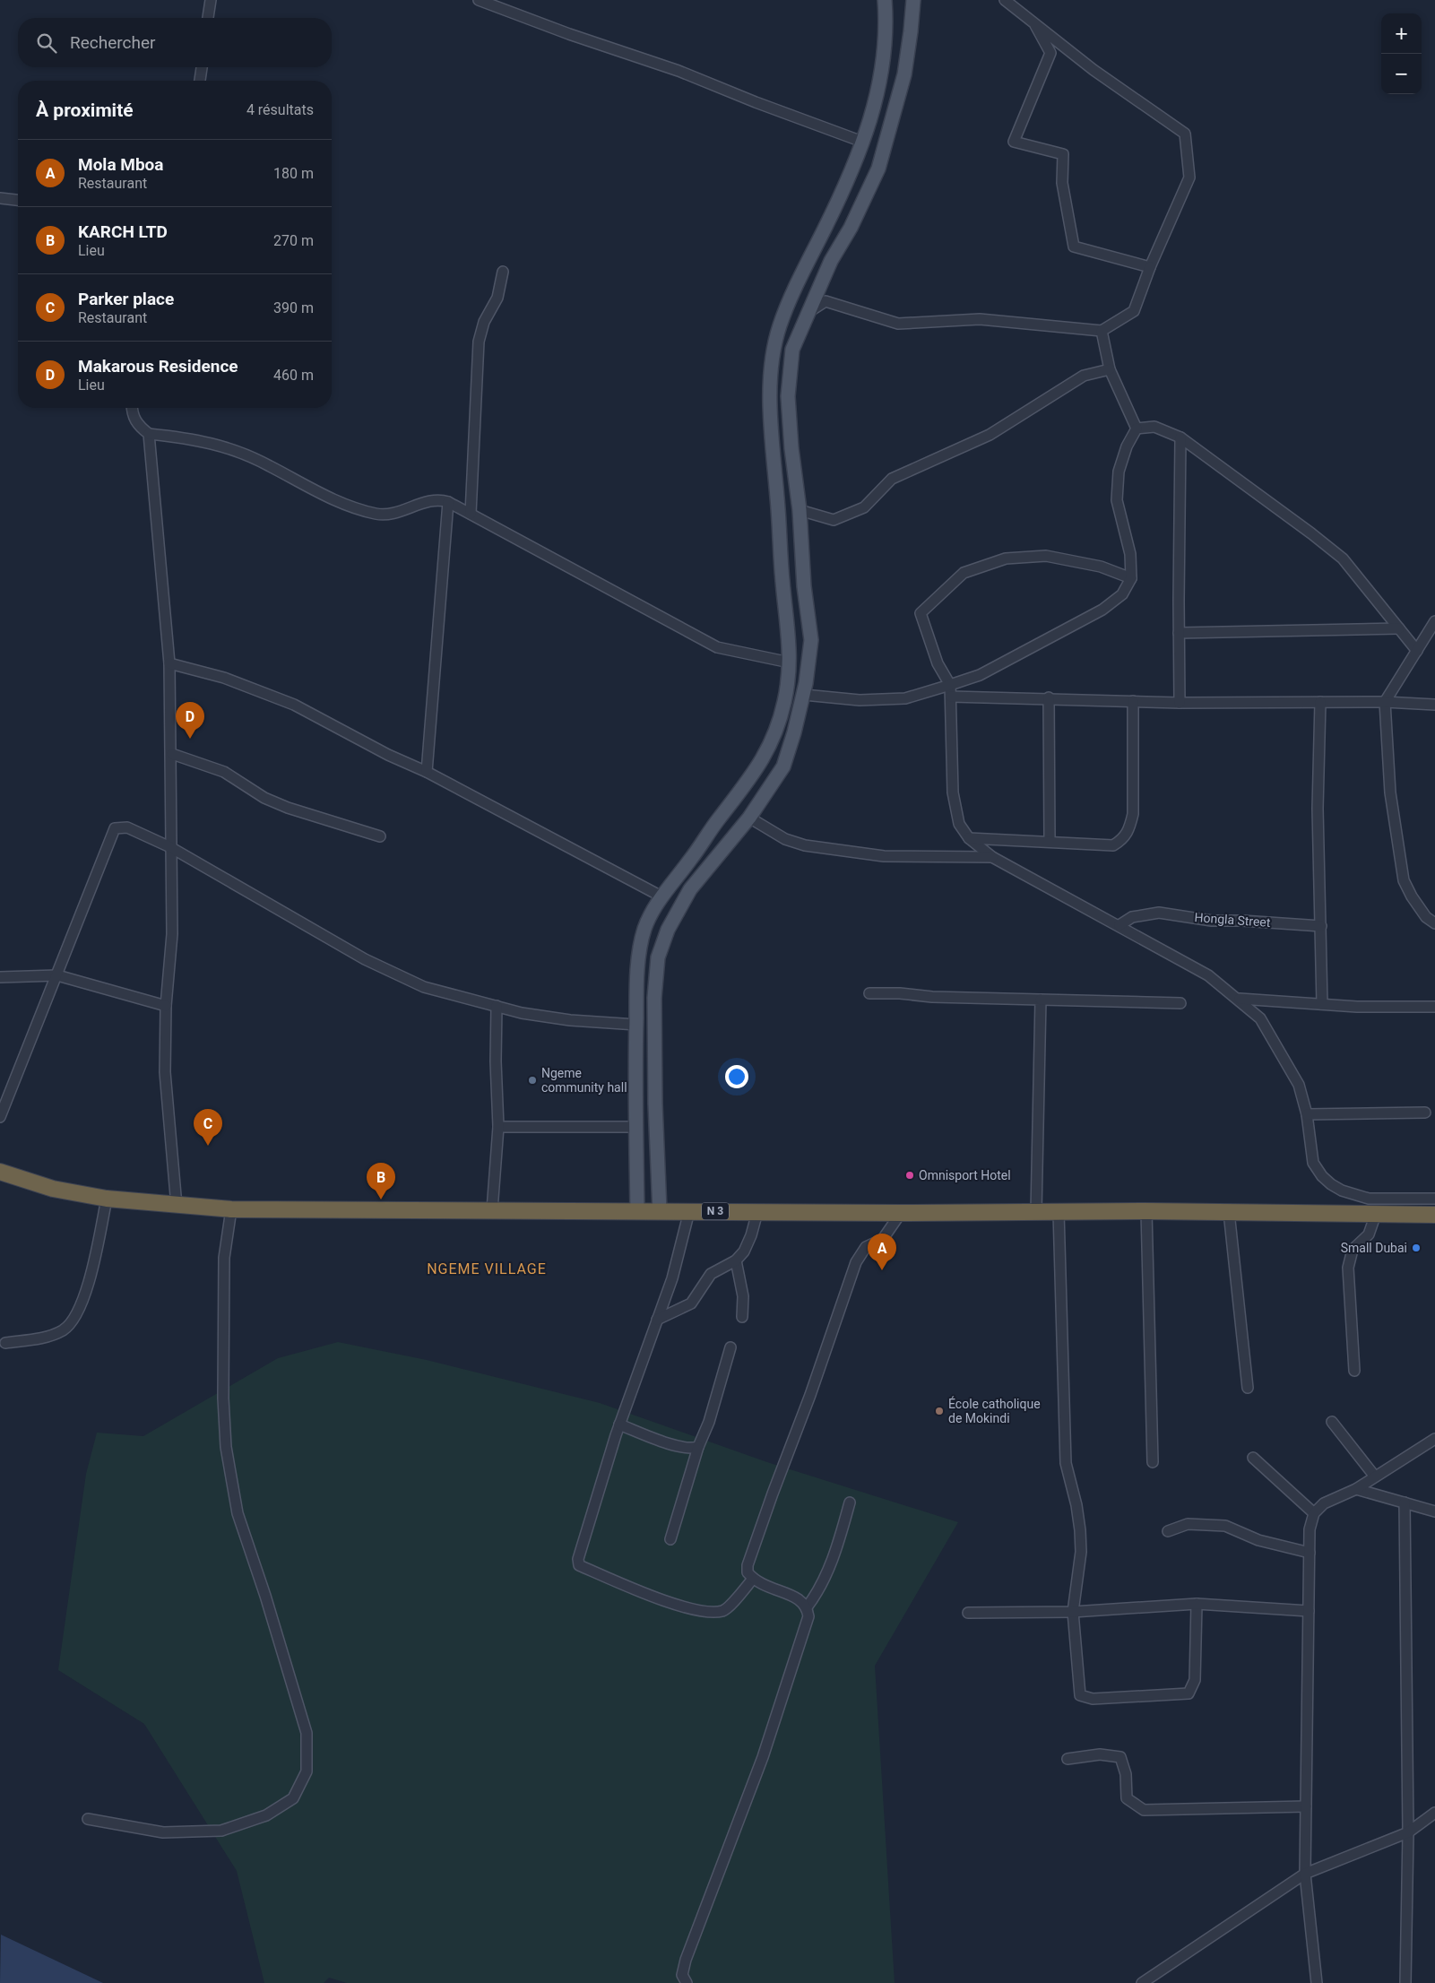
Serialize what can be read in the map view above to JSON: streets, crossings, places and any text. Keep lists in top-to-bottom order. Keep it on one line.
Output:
{"streets":{"highway":["N 3"],"street":["Hongla Street"]},"districts":["NGEME VILLAGE"],"places":["Ngeme community hall","Omnisport Hotel","Small Dubai","École catholique de Mokindi"],"page":{"map_buttons":["+","−"],"search":"Rechercher","heading":["À proximité","4 résultats"],"list":[{"mark":"A","name":"Mola Mboa","note":"Restaurant","value":"180 m"},{"mark":"B","name":"KARCH LTD","note":"Lieu","value":"270 m"},{"mark":"C","name":"Parker place","note":"Restaurant","value":"390 m"},{"mark":"D","name":"Makarous Residence","note":"Lieu","value":"460 m"}],"pins":["D","C","B","A"]}}
